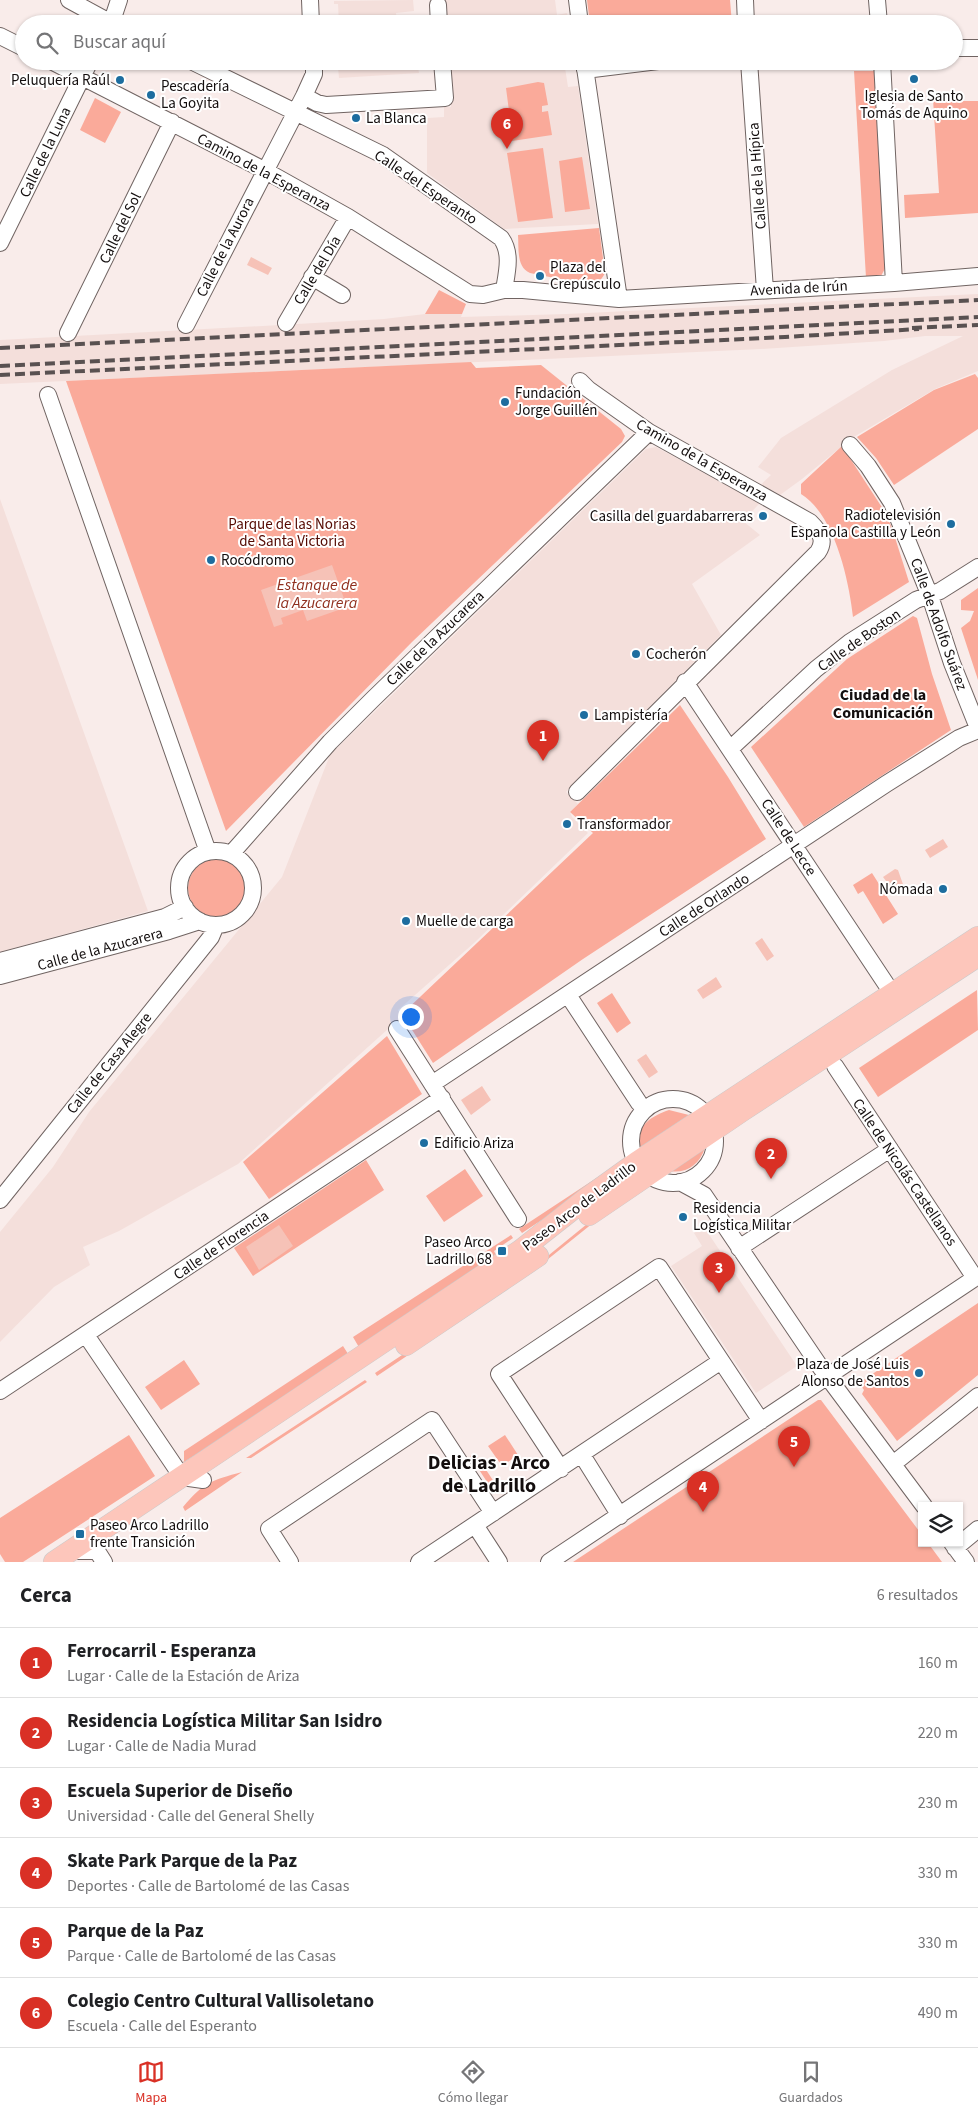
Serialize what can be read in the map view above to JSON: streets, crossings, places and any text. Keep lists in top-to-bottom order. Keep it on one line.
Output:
{"streets":{"main road":["Paseo Arco de Ladrillo"],"street":["Calle de la Luna","Camino de la Esperanza","Calle de la Hípica","Calle del Esperanto","Calle del Sol","Calle de la Aurora","Calle del Día","Avenida de Irún","Calle de Adolfo Suárez","Calle de la Azucarera","Calle de Boston","Calle de Lecce","Calle de Orlando","Calle de Casa Alegre","Calle de Nicolás Castellanos","Calle de Florencia"]},"crossings":[["Calle de la Luna","Camino de la Esperanza"],["Camino de la Esperanza","Calle del Esperanto"],["Camino de la Esperanza","Calle del Sol"],["Camino de la Esperanza","Calle de la Aurora"],["Camino de la Esperanza","Calle del Día"],["Camino de la Esperanza","Calle de la Azucarera"],["Camino de la Esperanza","Calle de Lecce"],["Calle de la Hípica","Avenida de Irún"],["Calle del Esperanto","Calle de la Aurora"],["Calle de Adolfo Suárez","Calle de Boston"],["Calle de Adolfo Suárez","Calle de Orlando"],["Calle de la Azucarera","Calle de Casa Alegre"],["Calle de Boston","Calle de Lecce"],["Calle de Lecce","Calle de Orlando"],["Calle de Lecce","Paseo Arco de Ladrillo"]],"districts":["Ciudad de la Comunicación","Delicias - Arco de Ladrillo"],"water":["Estanque de la Azucarera"],"parks":["Parque de las Norias de Santa Victoria"],"places":{"other":["Iglesia de Santo Tomás de Aquino","Peluquería Raúl","Pescadería La Goyita","La Blanca","Plaza del Crepúsculo","Fundación Jorge Guillén","Casilla del guardabarreras","Radiotelevisión Española Castilla y León","Rocódromo","Cocherón","Lampistería","Transformador","Nómada","Muelle de carga","Edificio Ariza","Residencia Logística Militar","Plaza de José Luis Alonso de Santos"],"transit":["Paseo Arco Ladrillo 68","Paseo Arco Ladrillo frente Transición"]},"page":{"search":"Buscar aquí","pins":["6","1","2","3","5","4"],"heading":["Cerca","6 resultados"],"list":[{"mark":"1","name":"Ferrocarril - Esperanza","note":"Lugar · Calle de la Estación de Ariza","value":"160 m"},{"mark":"2","name":"Residencia Logística Militar San Isidro","note":"Lugar · Calle de Nadia Murad","value":"220 m"},{"mark":"3","name":"Escuela Superior de Diseño","note":"Universidad · Calle del General Shelly","value":"230 m"},{"mark":"4","name":"Skate Park Parque de la Paz","note":"Deportes · Calle de Bartolomé de las Casas","value":"330 m"},{"mark":"5","name":"Parque de la Paz","note":"Parque · Calle de Bartolomé de las Casas","value":"330 m"},{"mark":"6","name":"Colegio Centro Cultural Vallisoletano","note":"Escuela · Calle del Esperanto","value":"490 m"}],"nav":["Mapa","Cómo llegar","Guardados"]}}
